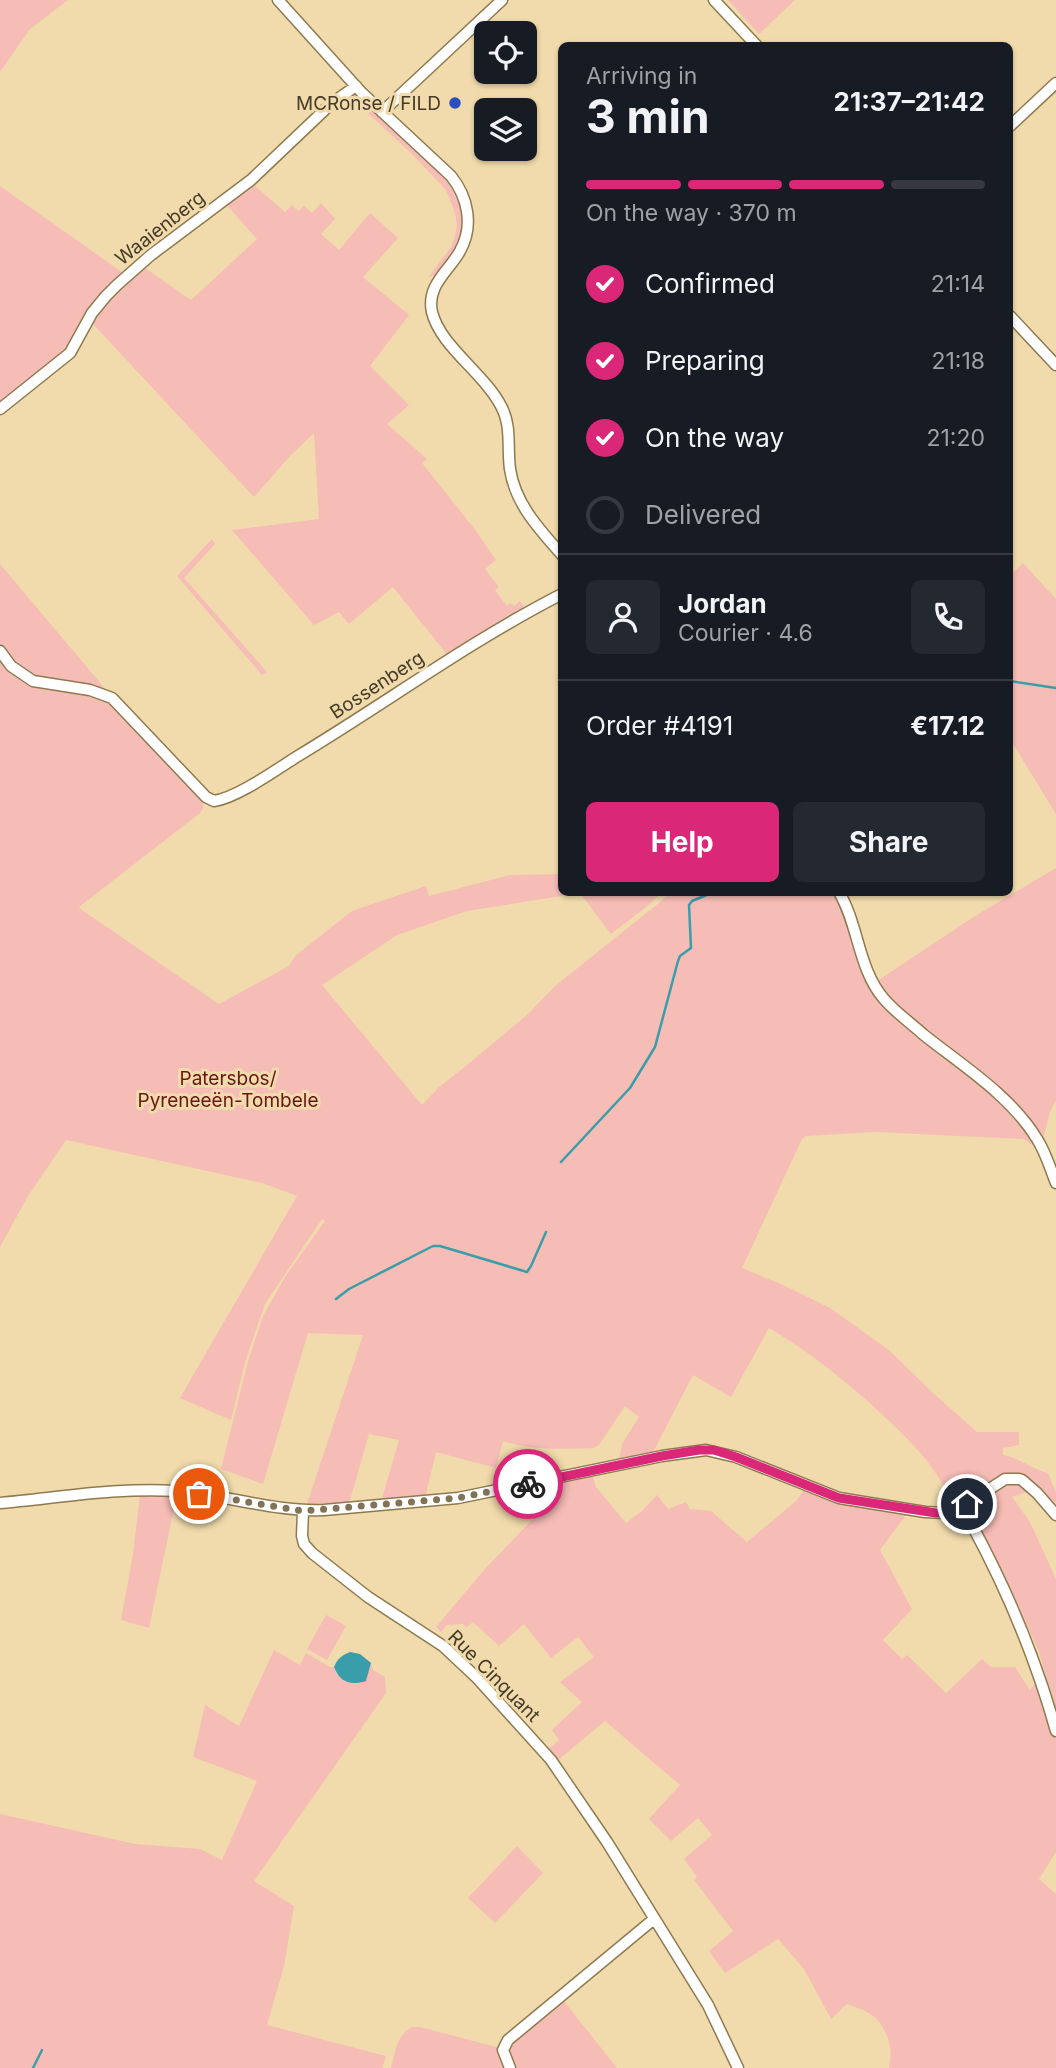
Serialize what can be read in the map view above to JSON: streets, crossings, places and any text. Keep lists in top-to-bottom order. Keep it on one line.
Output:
{"streets":{"street":["Waaienberg","Bossenberg","Rue Cinquant"]},"parks":["Patersbos/ Pyreneeën-Tombele"],"places":["MCRonse / FILD"],"page":{"heading":["3 min","Arriving in","21:37–21:42"],"panel":["Jordan","Courier · 4.6","Order #4191","€17.12"],"bar":"On the way · 370 m","list":[["Confirmed","21:14"],["Preparing","21:18"],["On the way","21:20"],"Delivered"],"buttons":["Help","Share"]}}
